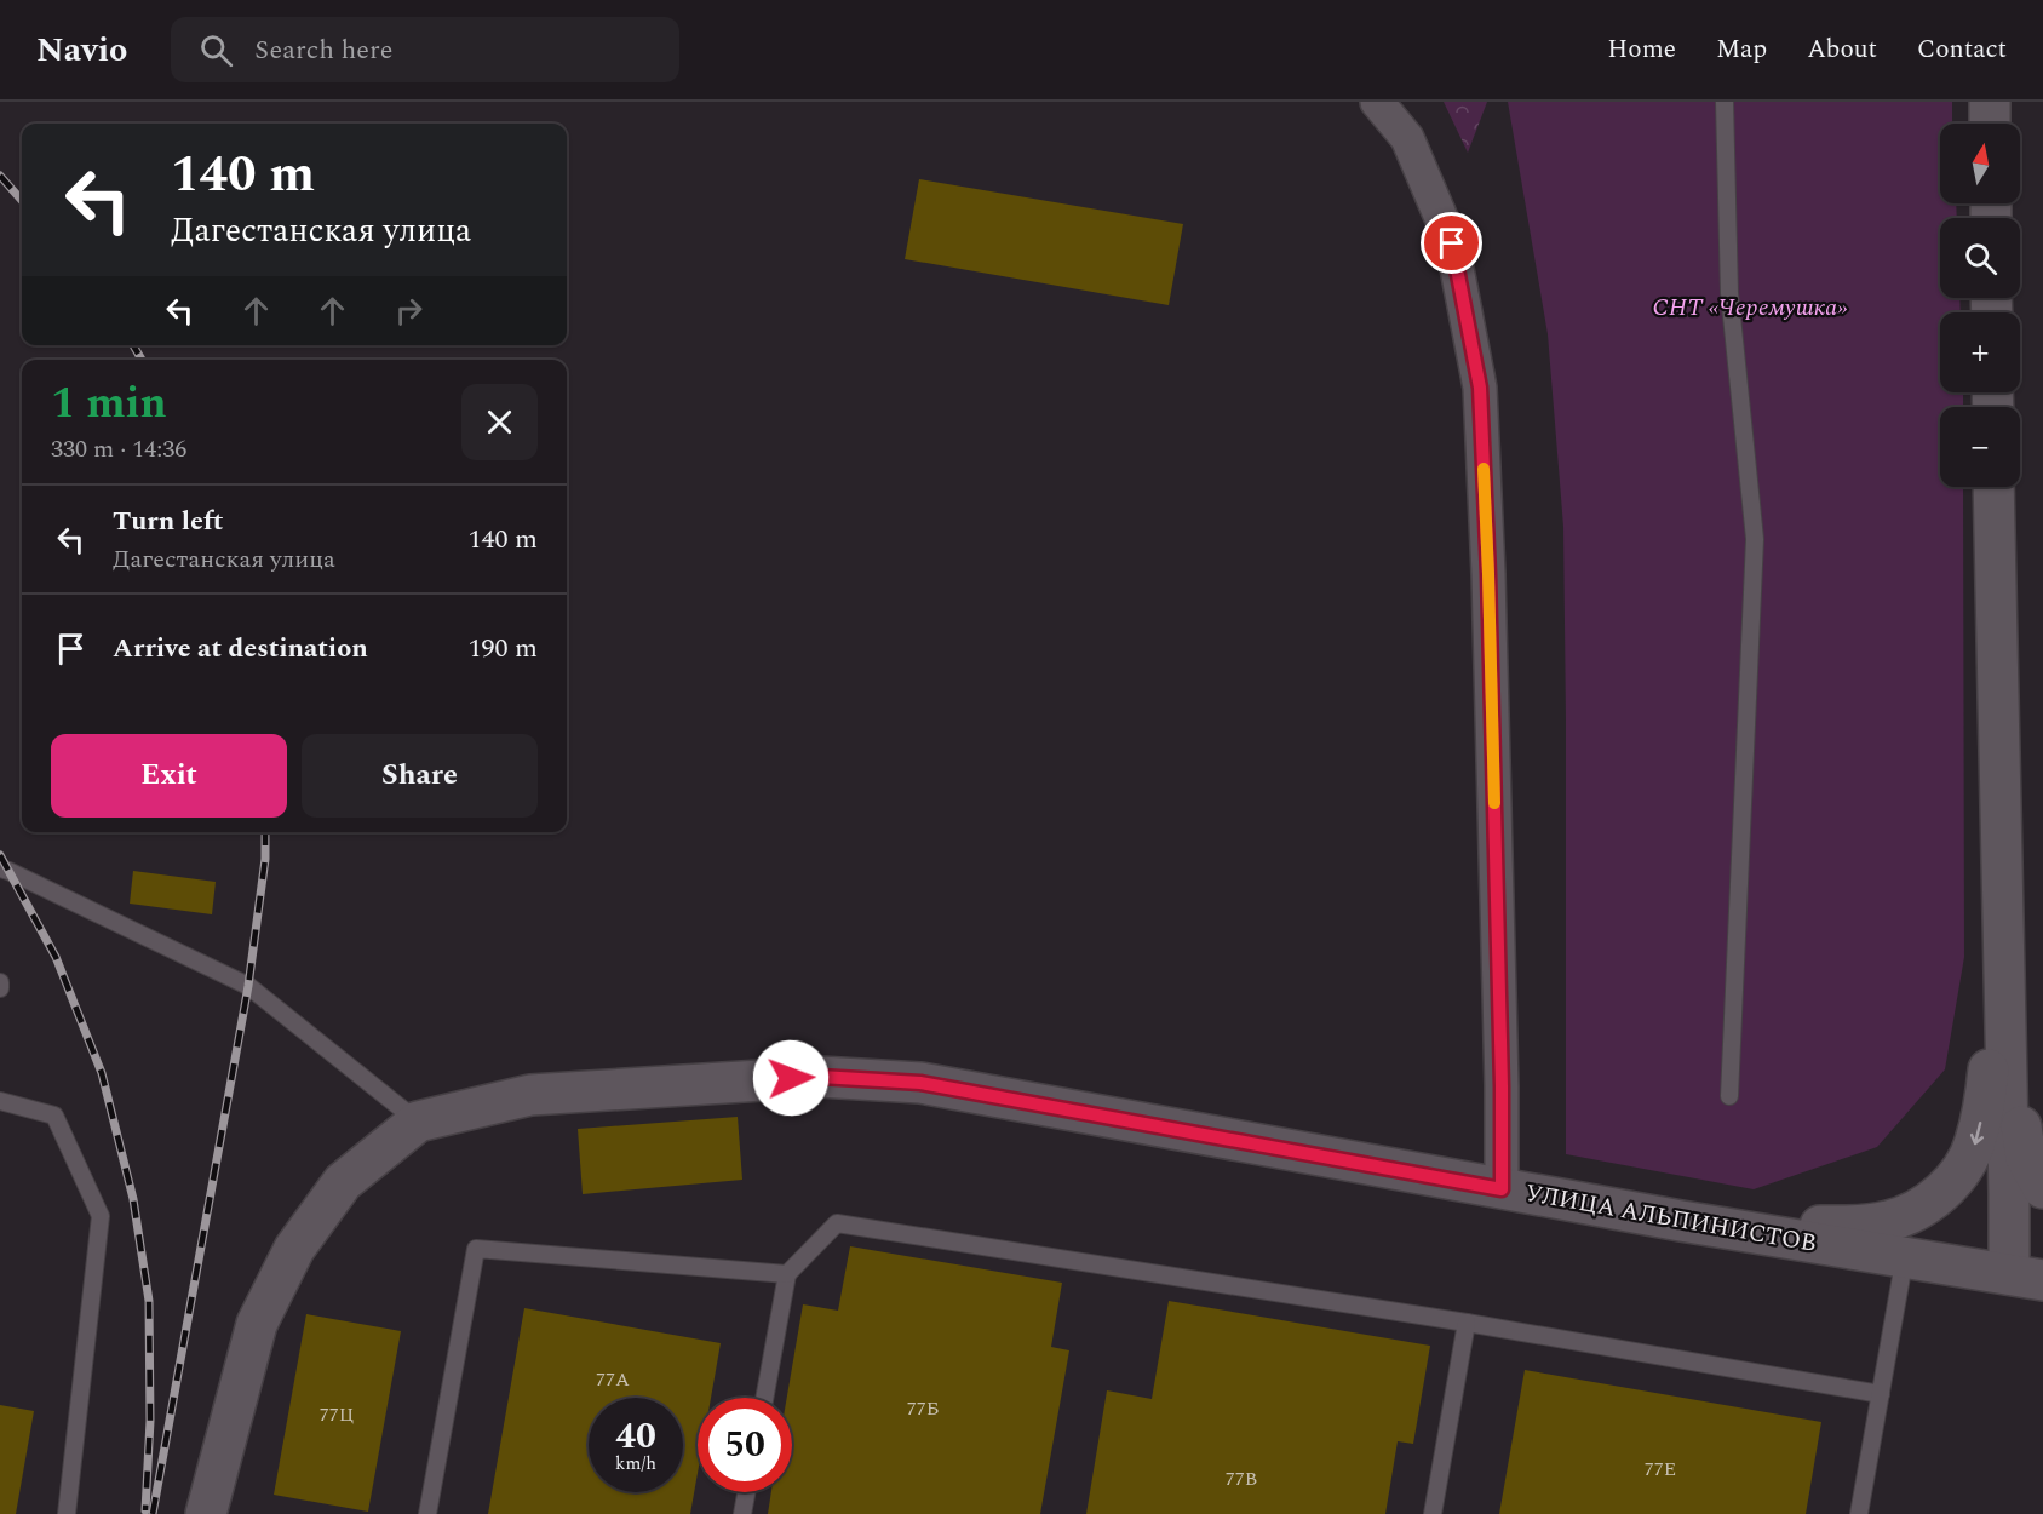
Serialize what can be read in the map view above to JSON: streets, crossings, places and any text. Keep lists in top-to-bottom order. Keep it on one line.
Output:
{"streets":{"main road":["УЛИЦА АЛЬПИНИСТОВ"]},"parks":["СНТ «Черемушка»"],"house_numbers":["77А","77Б","77Ц","77Е","77В"],"north":"top","page":{"header":"Navio","search":"Search here","nav":["Home","Map","About","Contact"],"map_buttons":["+","−"],"turn":["140 m","Дагестанская улица"],"heading":["1 min","330 m · 14:36"],"list":[{"name":"Turn left","note":"Дагестанская улица","value":"140 m"},{"name":"Arrive at destination","value":"190 m"}],"buttons":["Exit","Share"],"speed":"40 km/h","limit":"50"}}
